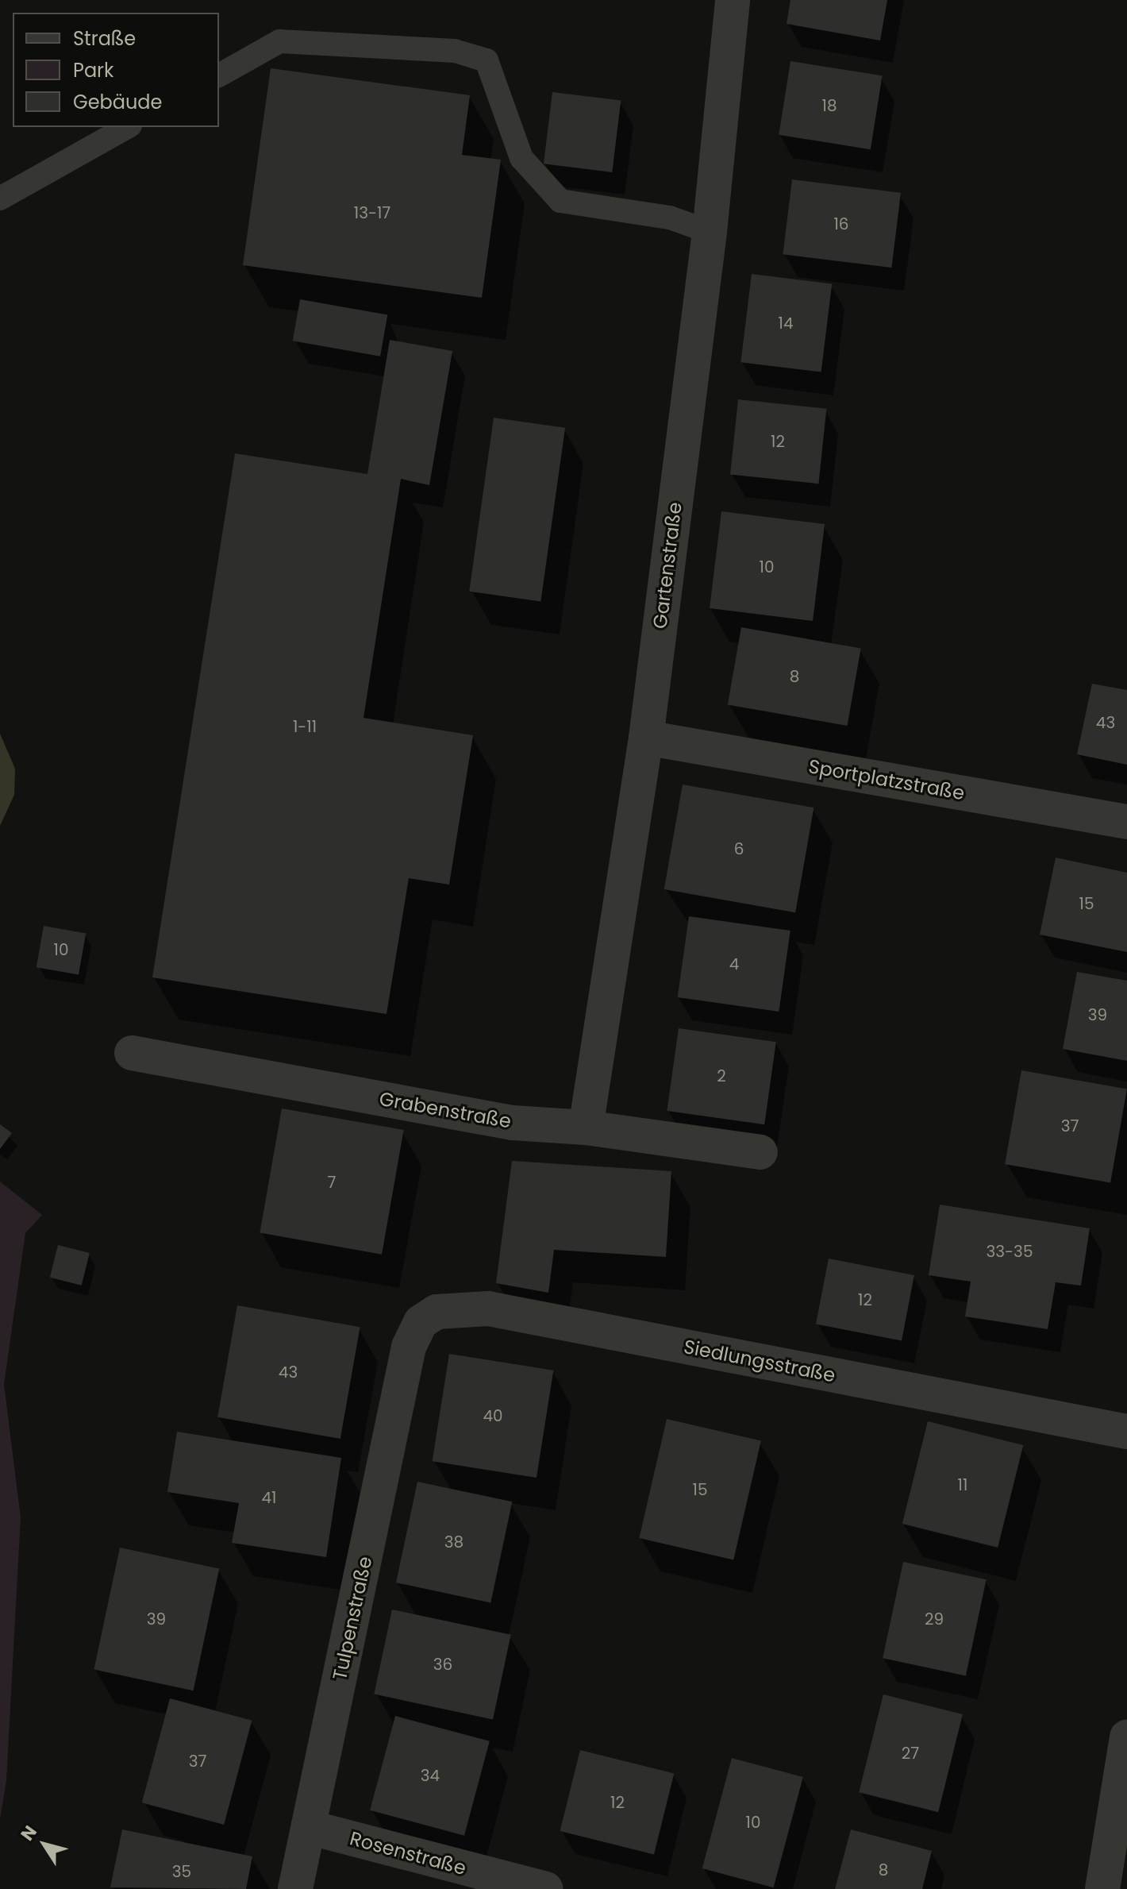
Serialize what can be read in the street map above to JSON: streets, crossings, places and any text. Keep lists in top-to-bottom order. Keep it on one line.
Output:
{"streets":{"street":["Gartenstraße","Sportplatzstraße","Grabenstraße","Siedlungsstraße","Tulpenstraße","Rosenstraße"]},"crossings":[["Gartenstraße","Sportplatzstraße"],["Gartenstraße","Grabenstraße"],["Siedlungsstraße","Tulpenstraße"],["Tulpenstraße","Rosenstraße"]],"house_numbers":["18","13-17","16","14","12","10","8","43","1-11","6","15","10","4","39","2","37","7","33-35","12","43","40","11","15","41","38","39","29","36","27","37","34","12","10","8","35"],"legend":["Straße","Park","Gebäude"],"north":"top left"}
